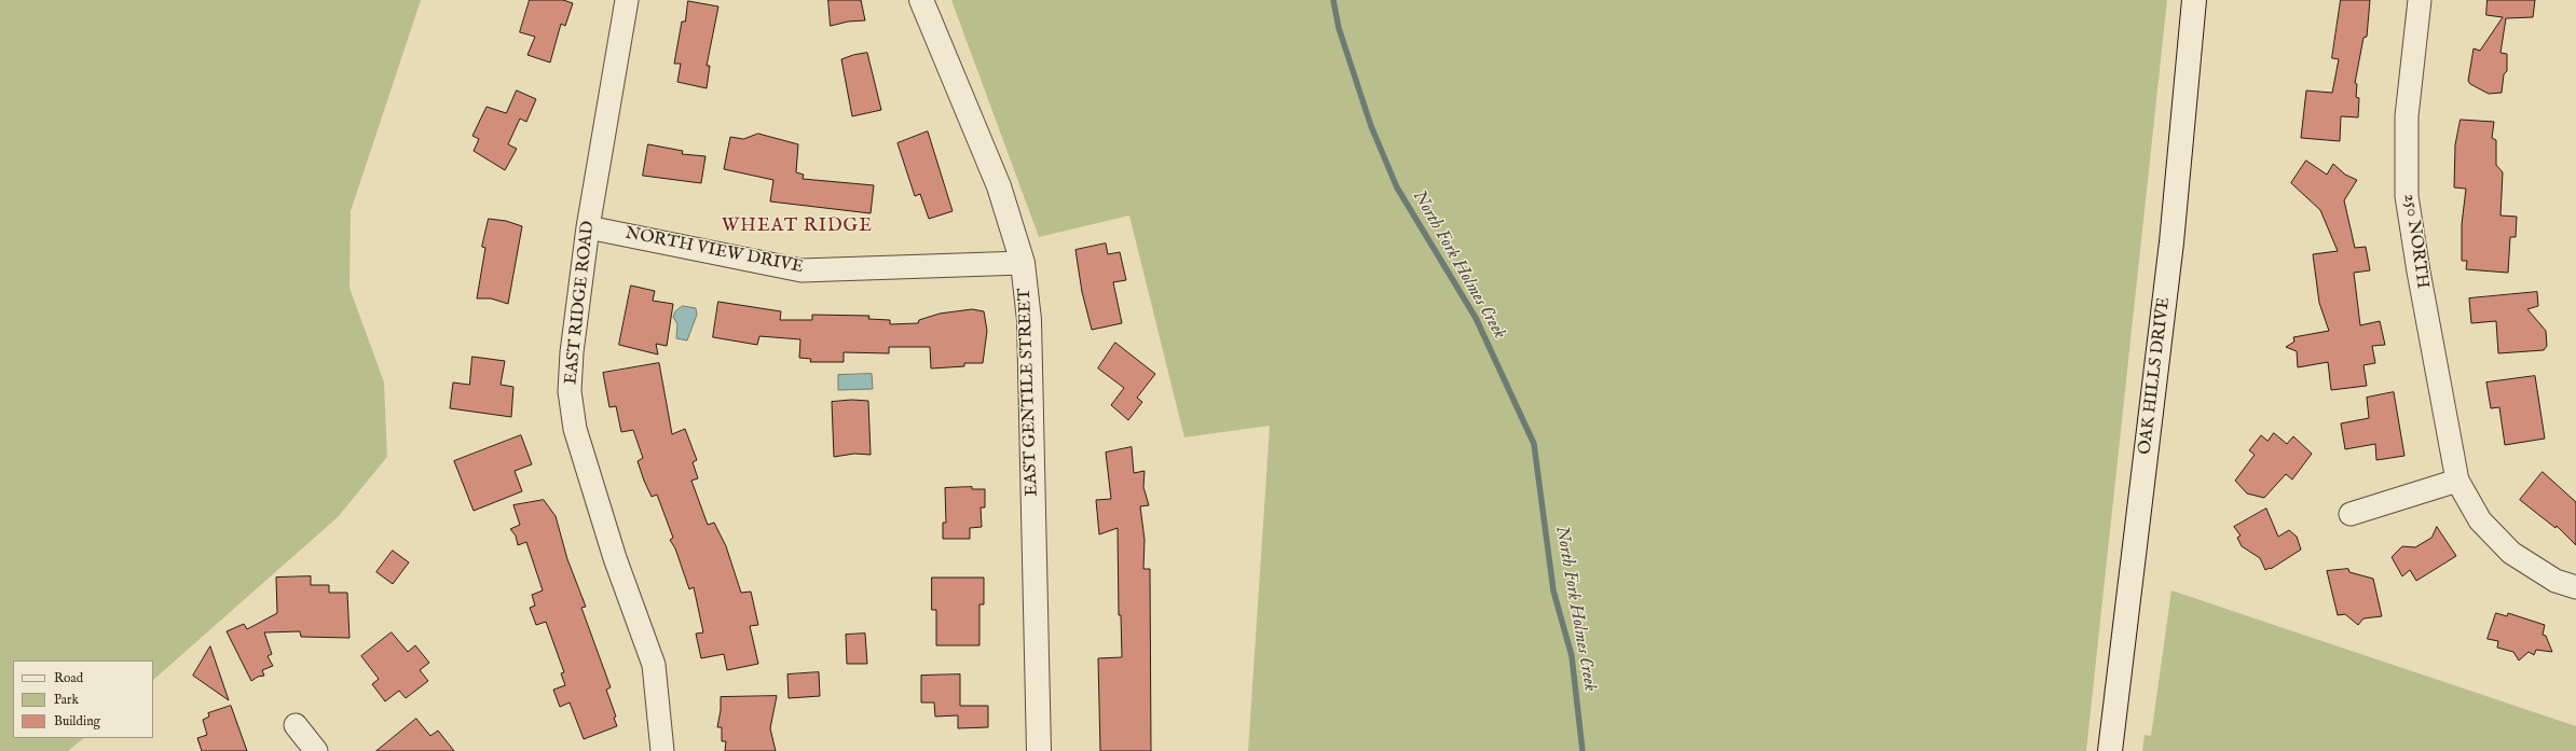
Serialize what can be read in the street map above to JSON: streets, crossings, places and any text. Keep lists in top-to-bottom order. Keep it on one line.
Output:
{"streets":{"street":["250 NORTH","NORTH VIEW DRIVE","EAST RIDGE ROAD","OAK HILLS DRIVE","EAST GENTILE STREET"]},"crossings":[["NORTH VIEW DRIVE","EAST RIDGE ROAD"],["NORTH VIEW DRIVE","EAST GENTILE STREET"]],"districts":["WHEAT RIDGE"],"water":["North Fork Holmes Creek"],"legend":["Road","Park","Building"]}
